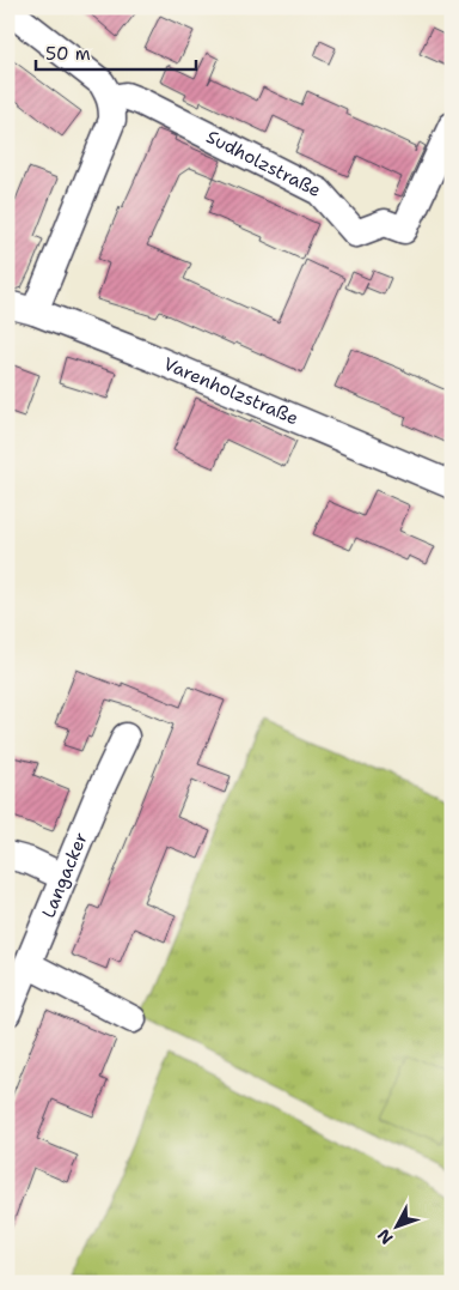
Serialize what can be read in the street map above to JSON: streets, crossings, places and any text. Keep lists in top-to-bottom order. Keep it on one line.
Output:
{"streets":{"street":["Sudholzstraße","Varenholzstraße","Langacker"]},"scale_bar":"50 m","north":"bottom left"}
